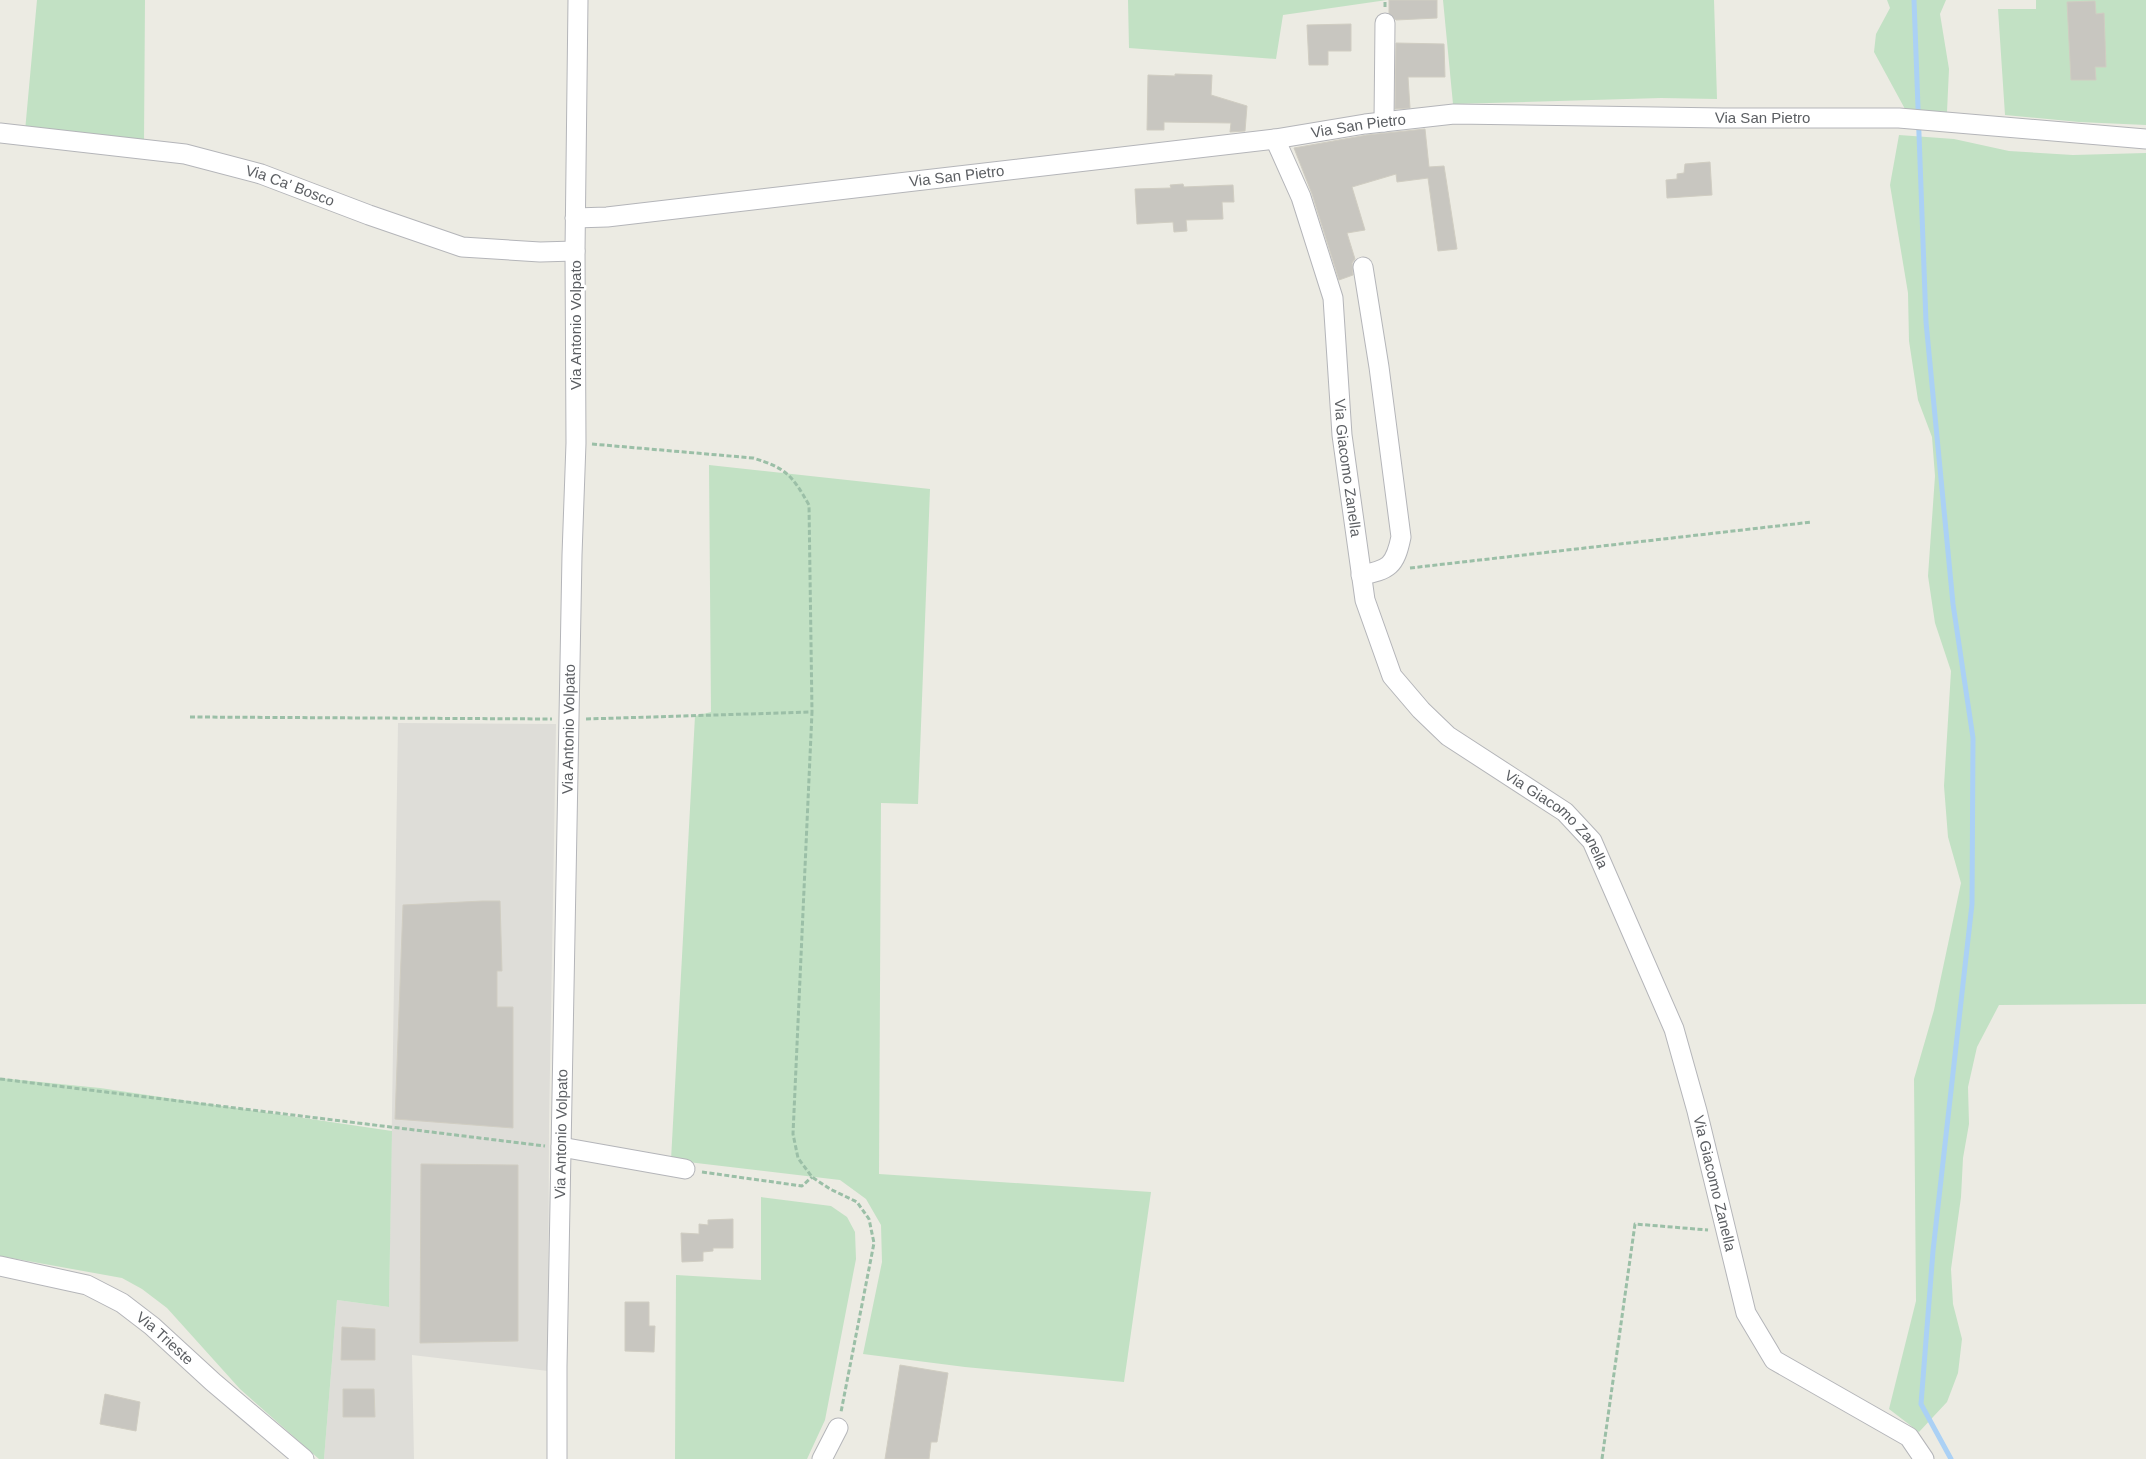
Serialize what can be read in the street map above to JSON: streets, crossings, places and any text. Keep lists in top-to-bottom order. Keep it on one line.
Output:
{"streets":{"street":["Via San Pietro","Via Ca' Bosco","Via Antonio Volpato","Via Giacomo Zanella","Via Trieste"]},"crossings":[["Via San Pietro","Via Antonio Volpato"],["Via San Pietro","Via Giacomo Zanella"],["Via Ca' Bosco","Via Antonio Volpato"]]}
